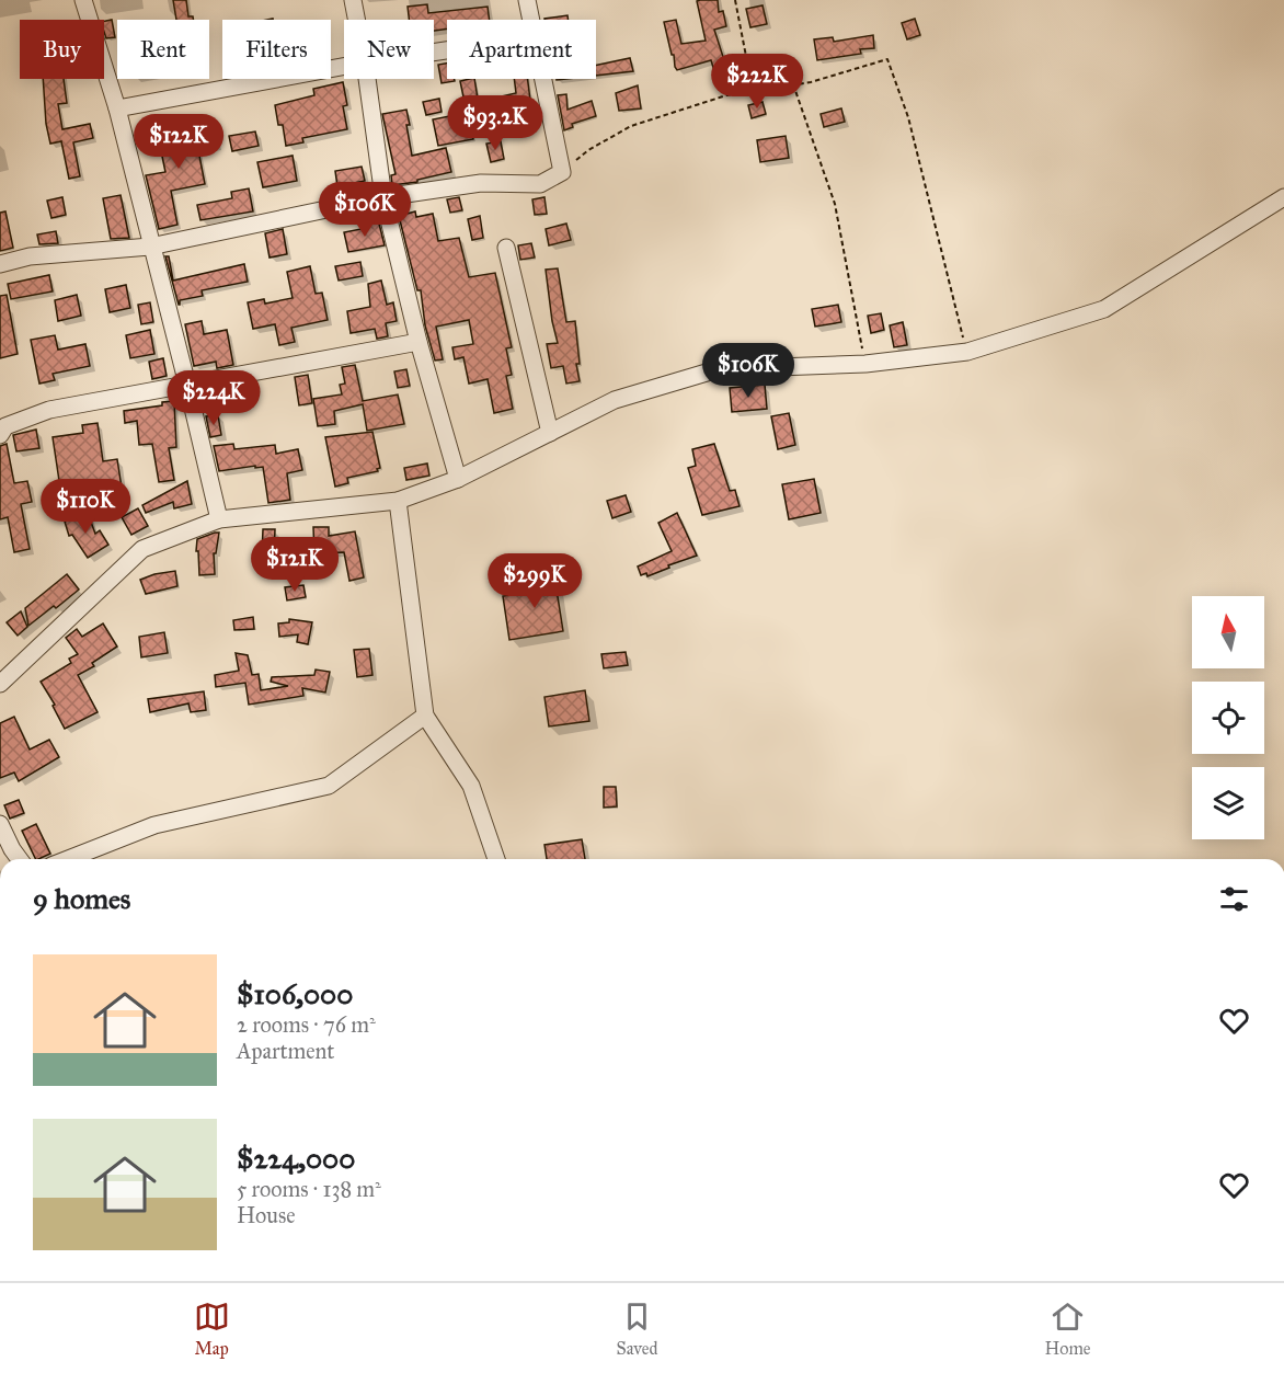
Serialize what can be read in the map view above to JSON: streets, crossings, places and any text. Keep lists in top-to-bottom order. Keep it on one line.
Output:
{"north":"top","page":{"chip":["Buy","Rent","Filters","New","Apartment"],"price":["$222K","$93.2K","$122K","$106K","$106K","$224K","$110K","$121K","$299K"],"heading":"9 homes","list":[{"name":"$106,000","note":"2 rooms · 76 m² · Apartment"},{"name":"$224,000","note":"5 rooms · 138 m² · House"}],"tabs":["Map","Saved","Home"]}}
